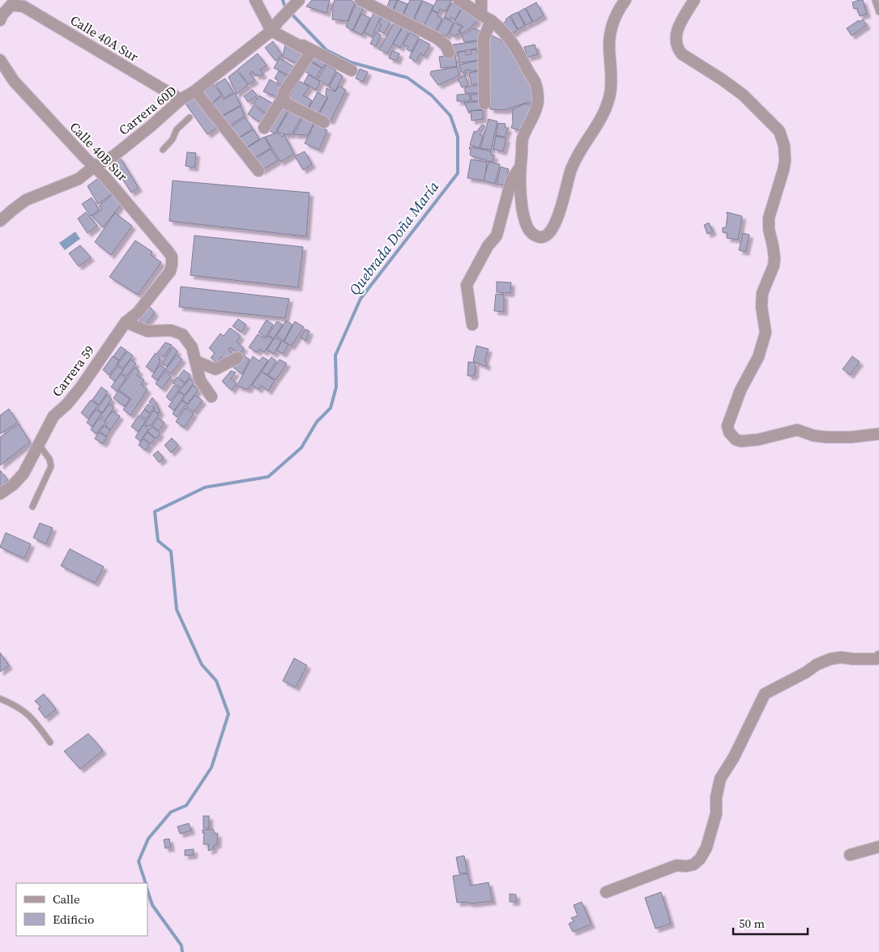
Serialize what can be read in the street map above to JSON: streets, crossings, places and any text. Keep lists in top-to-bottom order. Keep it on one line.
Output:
{"streets":{"street":["Calle 40A Sur","Carrera 60D","Calle 40B Sur","Carrera 59"]},"crossings":[["Calle 40A Sur","Carrera 60D"],["Carrera 60D","Calle 40B Sur"],["Calle 40B Sur","Carrera 59"]],"water":["Quebrada Doña María"],"legend":["Calle","Edificio"],"scale_bar":"50 m"}
